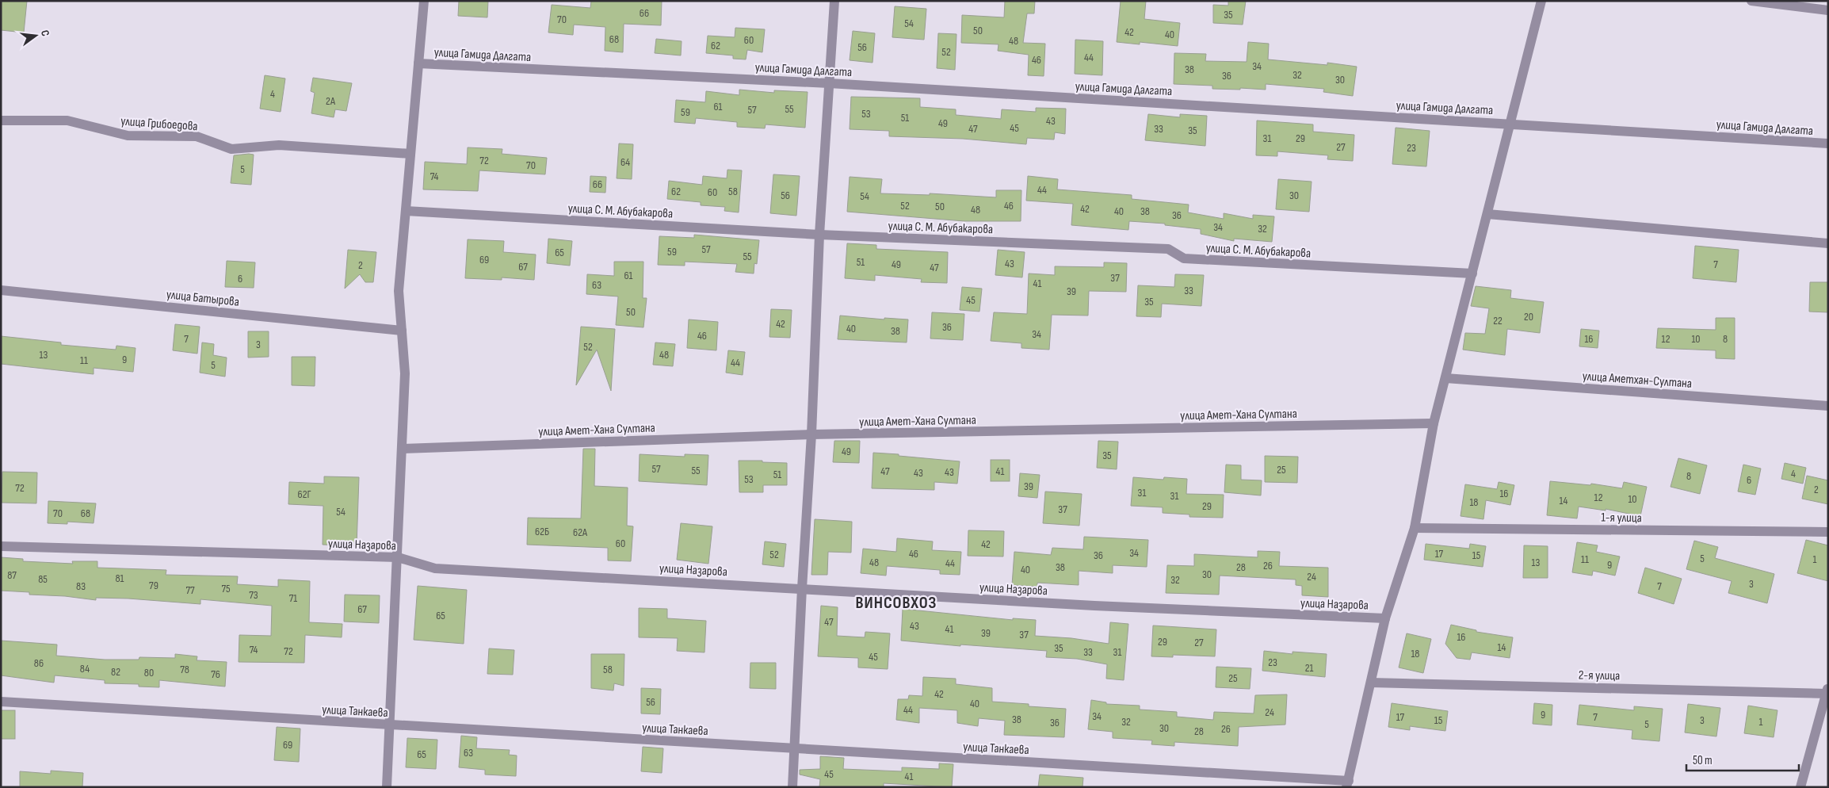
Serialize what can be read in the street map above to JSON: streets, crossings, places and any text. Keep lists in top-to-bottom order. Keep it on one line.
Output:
{"streets":{"street":["улица Гамида Далгата","улица Грибоедова","улица С. М. Абубакарова","улица Батырова","улица Аметхан-Султана","улица Амет-Хана Султана","1-я улица","улица Назарова","2-я улица","улица Танкаева"]},"districts":["ВИНСОВХОЗ"],"house_numbers":["66","35","70","54","50","42","40","68","60","48","62","56","52","44","46","34","38","32","36","30","4","2А","61","55","57","59","53","51","43","49","45","47","33","35","31","29","27","23","72","64","70","5","74","66","44","62","58","60","56","30","54","52","46","50","42","48","40","38","36","34","32","57","59","65","55","69","51","43","49","7","2","67","47","61","37","6","41","63","33","39","45","35","50","20","22","42","36","40","38","34","46","7","16","12","10","8","3","52","13","48","9","11","44","5","49","35","57","25","55","47","41","43","43","4","51","8","53","6","39","72","2","31","16","62Г","31","12","10","14","18","29","37","54","70","68","62Б","62А","60","42","34","46","17","52","36","15","5","11","1","48","13","44","9","26","38","28","40","30","87","24","81","85","32","3","79","83","7","75","77","73","71","67","65","47","43","41","39","37","16","29","27","14","35","74","72","33","31","18","45","23","86","21","84","78","58","82","80","76","25","42","56","40","44","24","9","34","17","7","38","15","3","32","1","36","5","30","26","28","69","63","65","45","41"],"scale_bar":"50 m","north":"right"}
